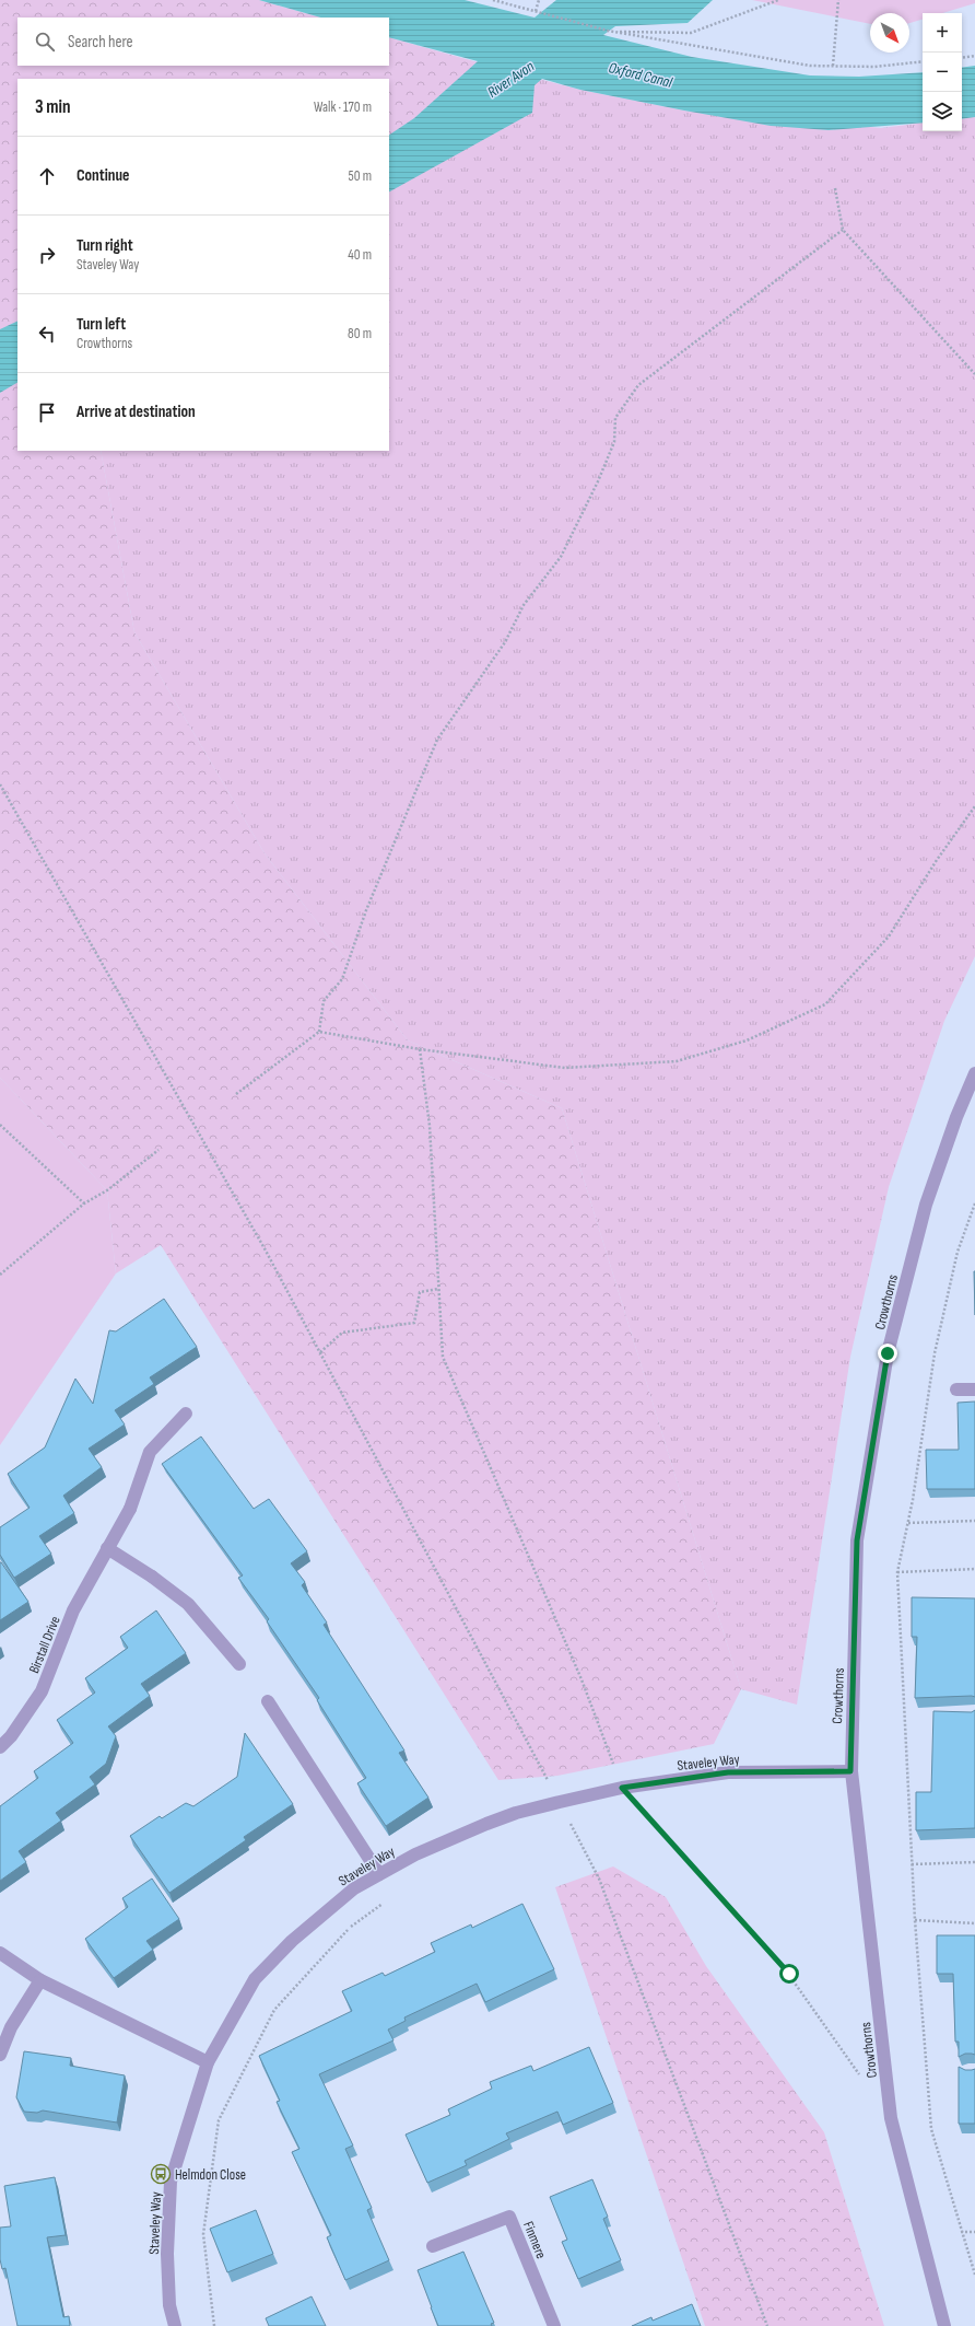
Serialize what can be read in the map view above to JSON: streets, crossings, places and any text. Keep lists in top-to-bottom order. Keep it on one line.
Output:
{"streets":{"street":["Crowthorns","Birstall Drive","Staveley Way","Finmere"]},"crossings":[["Crowthorns","Staveley Way"]],"water":["Oxford Canal","River Avon"],"places":{"bus stop":["Helmdon Close"]},"north":"bottom right","page":{"map_buttons":["+","−"],"search":"Search here","heading":["3 min","Walk · 170 m"],"list":[["Continue","50 m"],["Turn right","Staveley Way","40 m"],["Turn left","Crowthorns","80 m"],"Arrive at destination"]}}
